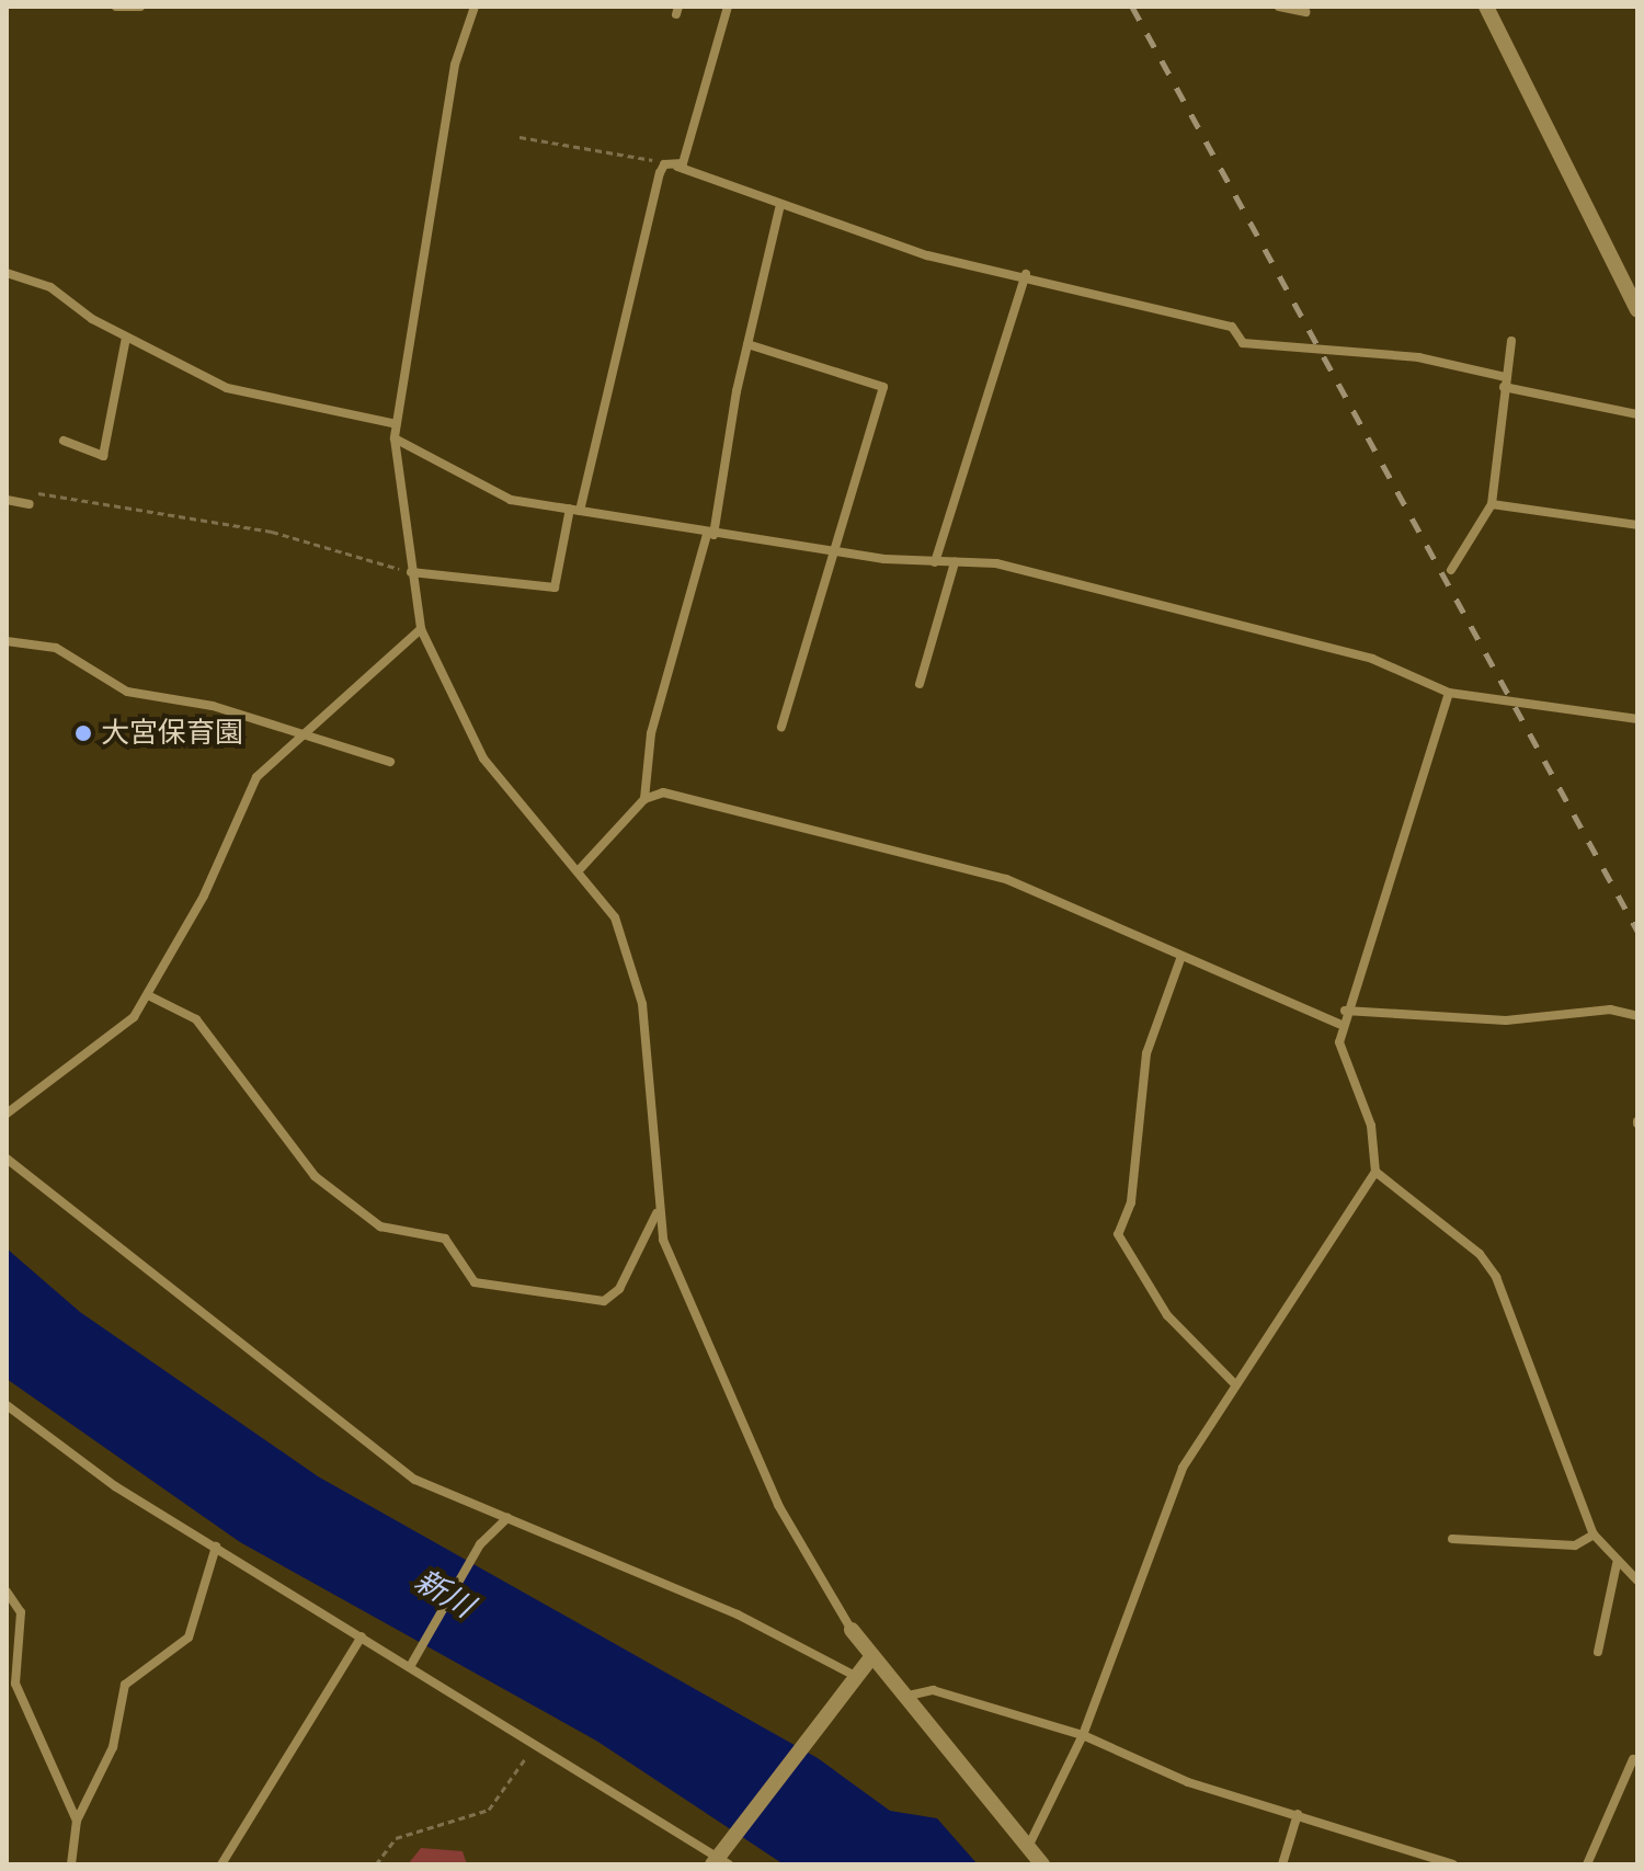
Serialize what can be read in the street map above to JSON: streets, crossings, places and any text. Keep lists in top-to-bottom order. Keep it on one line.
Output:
{"water":["新川"],"places":["大宮保育園"]}
